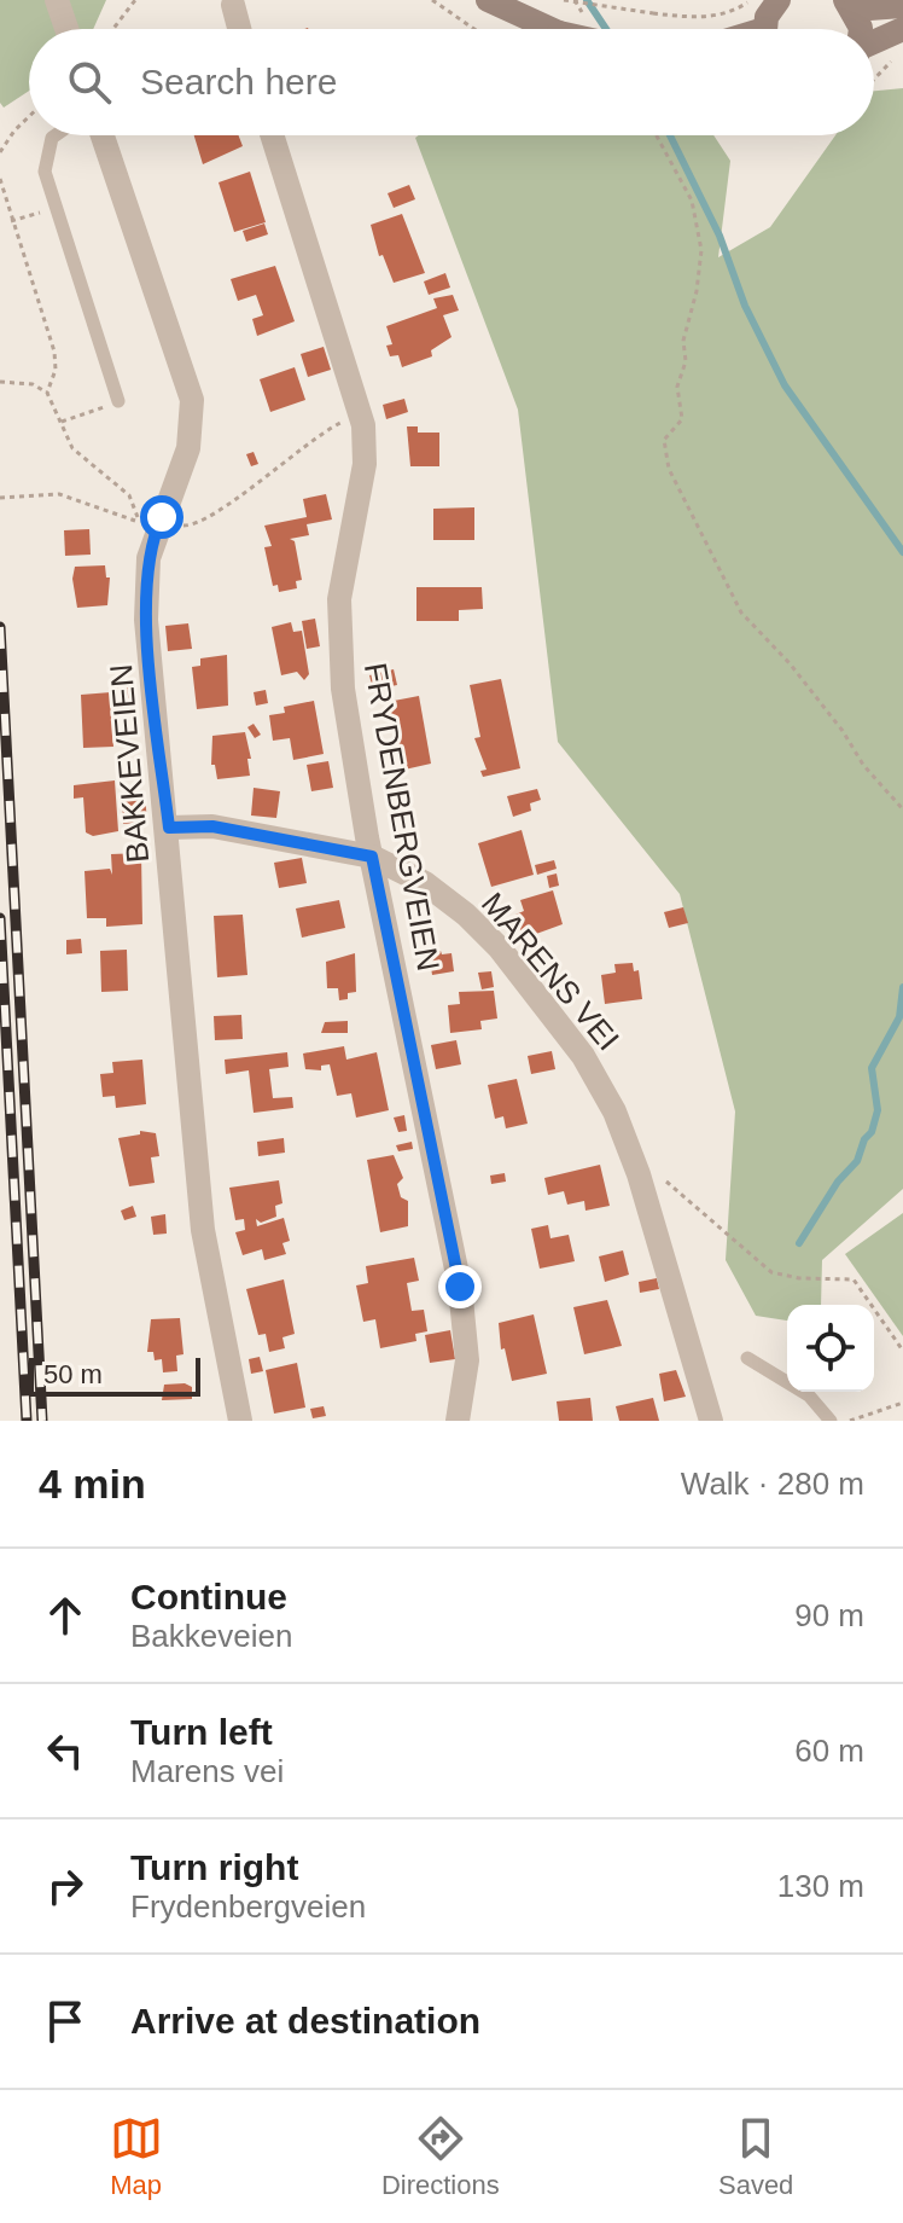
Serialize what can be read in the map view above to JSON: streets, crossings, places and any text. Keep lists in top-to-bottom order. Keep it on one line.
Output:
{"streets":{"street":["BAKKEVEIEN","FRYDENBERGVEIEN","MARENS VEI"]},"crossings":[["BAKKEVEIEN","MARENS VEI"],["FRYDENBERGVEIEN","MARENS VEI"]],"scale_bar":"50 m","page":{"search":"Search here","scale":"50 m","heading":["4 min","Walk · 280 m"],"list":[["Continue","Bakkeveien","90 m"],["Turn left","Marens vei","60 m"],["Turn right","Frydenbergveien","130 m"],"Arrive at destination"],"nav":["Map","Directions","Saved"]}}
